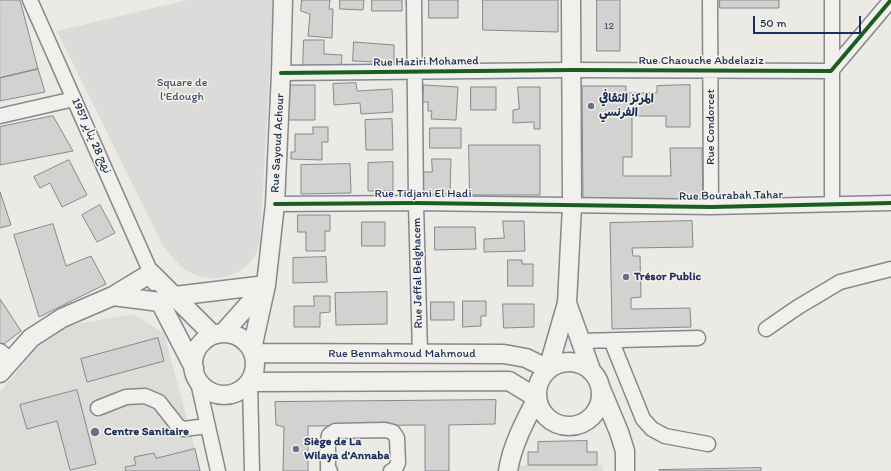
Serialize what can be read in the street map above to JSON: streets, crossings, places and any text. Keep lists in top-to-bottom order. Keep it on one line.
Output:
{"streets":{"main road":["Rue Sayoud Achour","Rue Benmahmoud Mahmoud"],"street":["Rue Chaouche Abdelaziz","Rue Haziri Mohamed","Rue Condorcet","نهج 28 يناير 1957","Rue Tidjani El Hadi","Rue Bourabah Tahar","Rue Jeffal Belghacem"]},"crossings":[["Rue Chaouche Abdelaziz","Rue Haziri Mohamed"],["Rue Chaouche Abdelaziz","Rue Condorcet"],["Rue Haziri Mohamed","Rue Sayoud Achour"],["Rue Haziri Mohamed","Rue Jeffal Belghacem"],["Rue Condorcet","Rue Bourabah Tahar"],["Rue Sayoud Achour","Rue Tidjani El Hadi"],["Rue Sayoud Achour","Rue Benmahmoud Mahmoud"],["Rue Tidjani El Hadi","Rue Bourabah Tahar"],["Rue Tidjani El Hadi","Rue Jeffal Belghacem"],["Rue Jeffal Belghacem","Rue Benmahmoud Mahmoud"]],"parks":["Square de l'Edough"],"places":["المركز الثقافي الفرنسي","Trésor Public","Centre Sanitaire","Siège de La Wilaya d'Annaba"],"house_numbers":["12"],"scale_bar":"50 m"}
